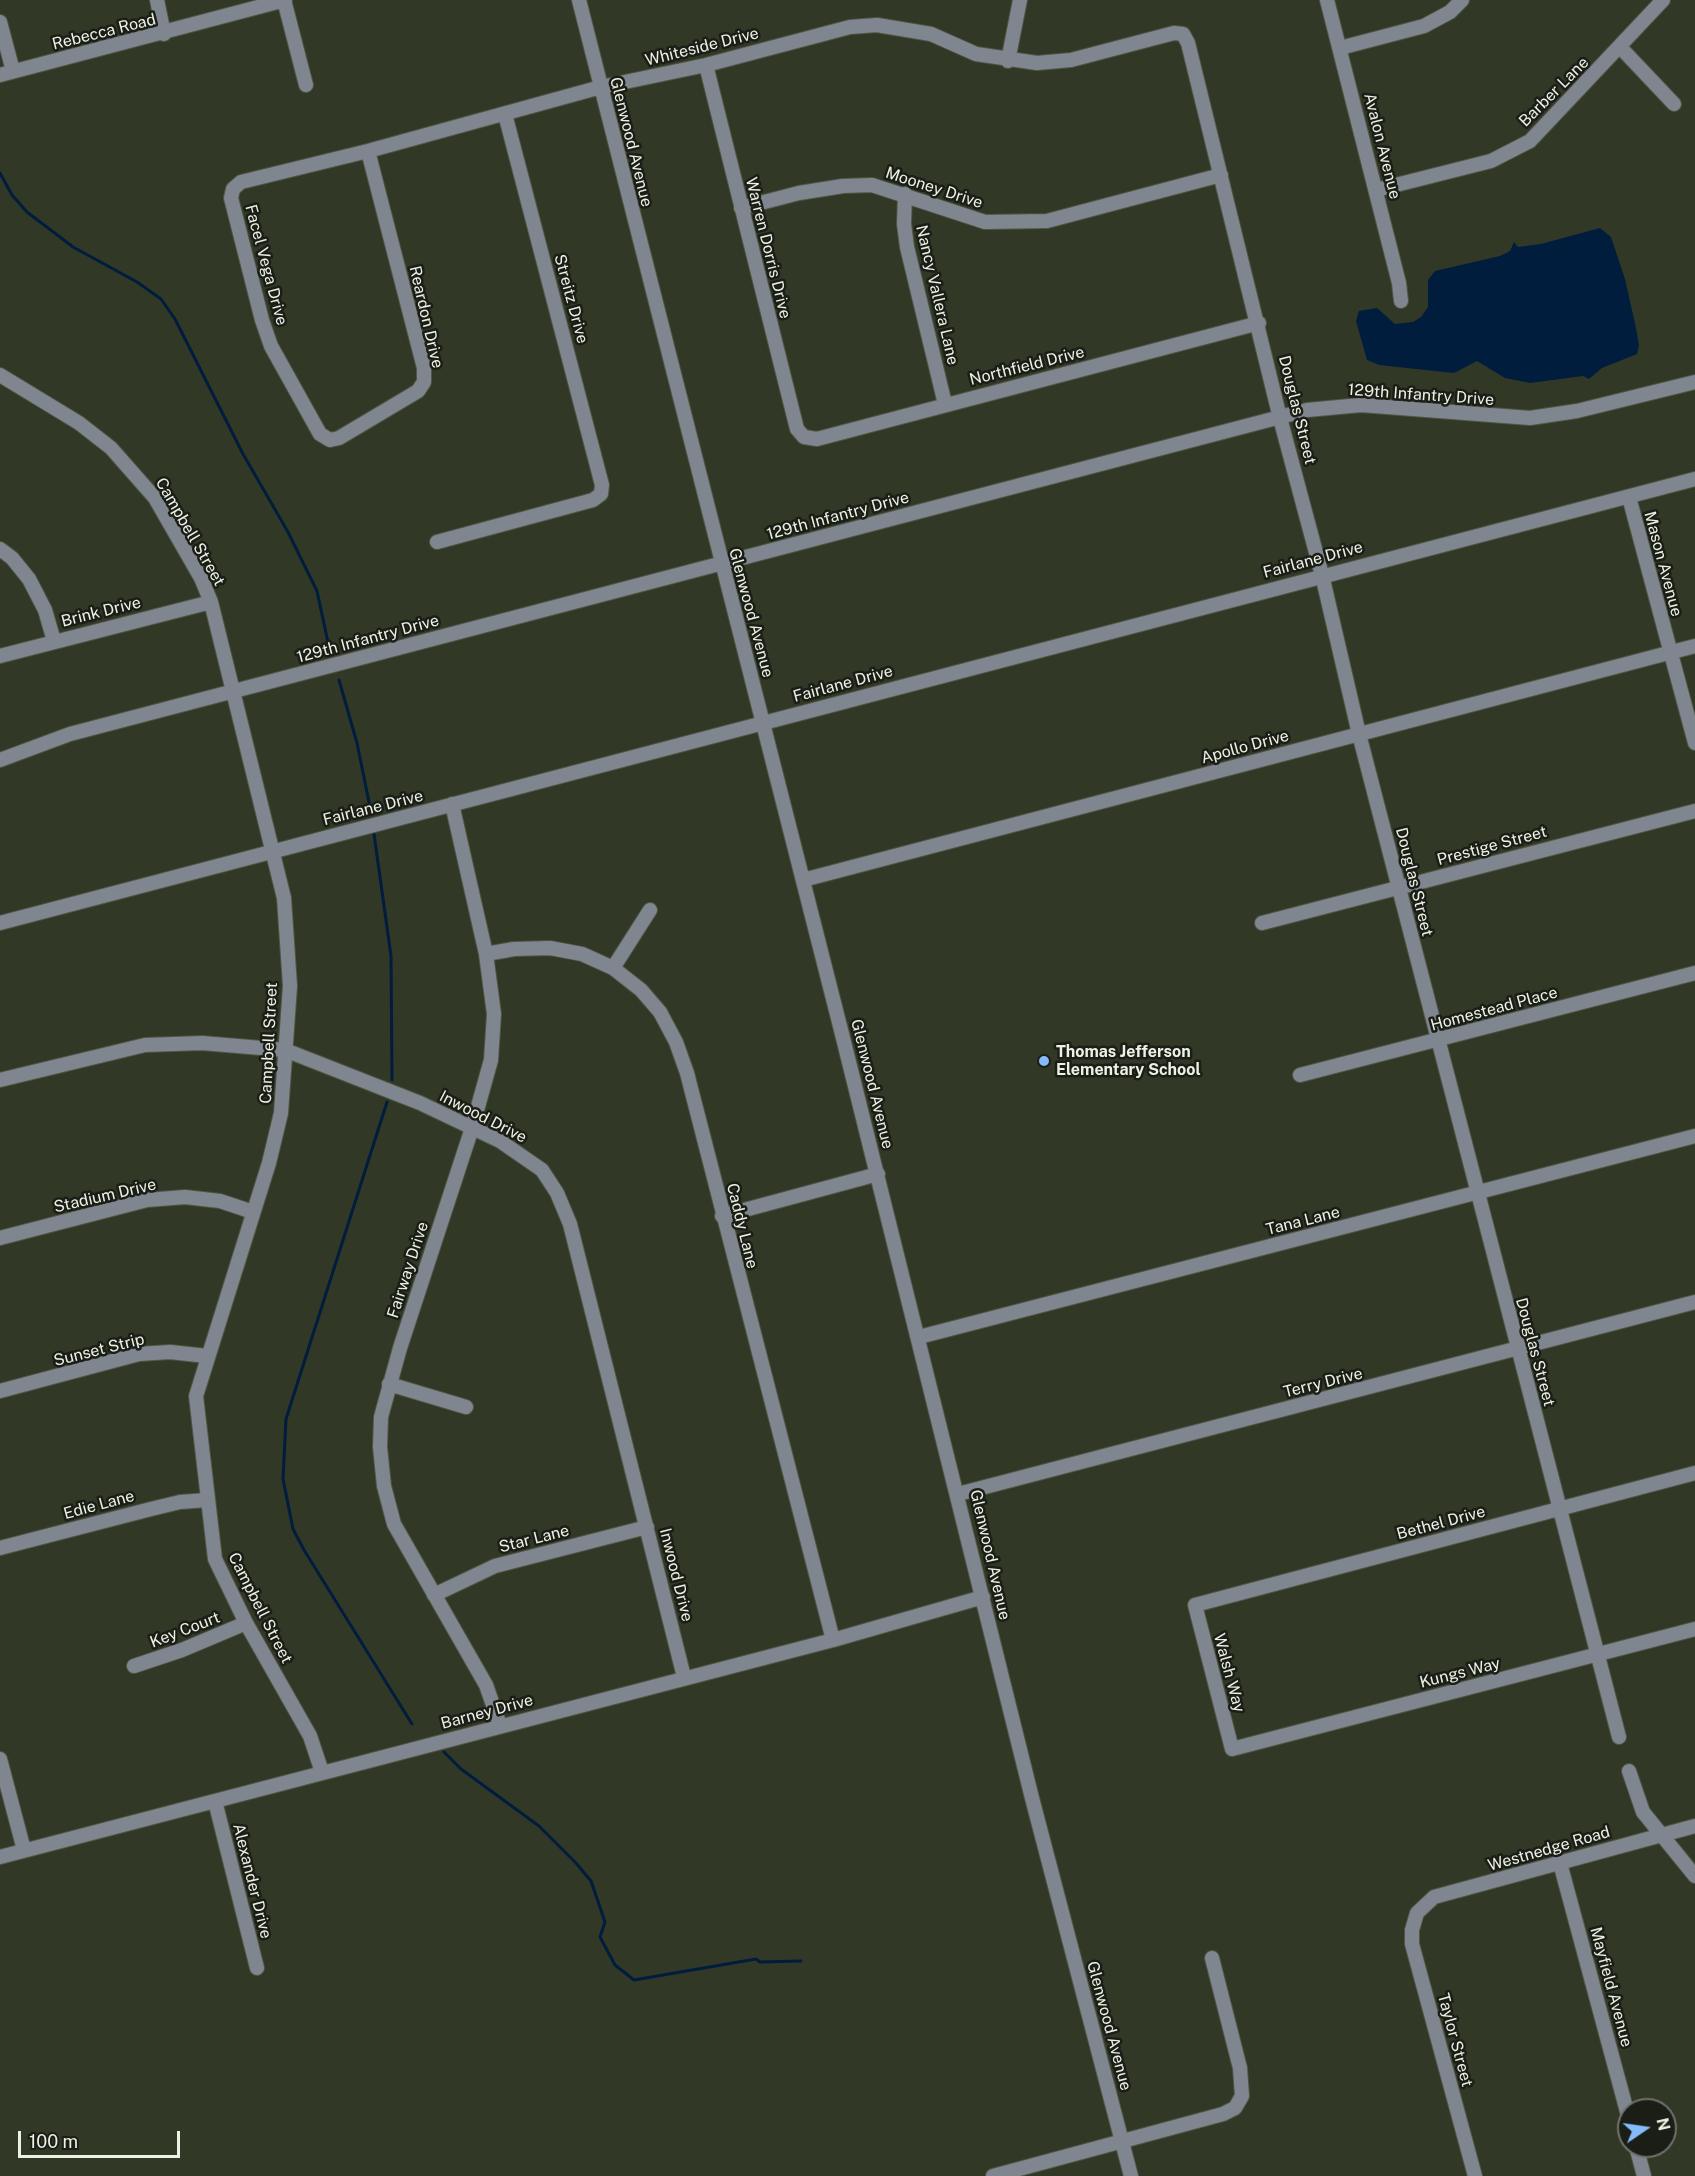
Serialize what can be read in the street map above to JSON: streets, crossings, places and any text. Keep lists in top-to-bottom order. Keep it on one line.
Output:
{"streets":{"street":["Rebecca Road","Whiteside Drive","Barber Lane","Glenwood Avenue","Avalon Avenue","Mooney Drive","Warren Dorris Drive","Facel Vega Drive","Nancy Vallera Lane","Streitz Drive","Reardon Drive","Northfield Drive","129th Infantry Drive","Douglas Street","Campbell Street","Fairlane Drive","Mason Avenue","Brink Drive","Apollo Drive","Prestige Street","Homestead Place","Inwood Drive","Stadium Drive","Tana Lane","Caddy Lane","Fairway Drive","Sunset Strip","Terry Drive","Edie Lane","Bethel Drive","Star Lane","Key Court","Walsh Way","Kungs Way","Barney Drive","Westnedge Road","Alexander Drive","Mayfield Avenue","Taylor Street"]},"crossings":[["Whiteside Drive","Glenwood Avenue"],["Whiteside Drive","Warren Dorris Drive"],["Whiteside Drive","Facel Vega Drive"],["Whiteside Drive","Streitz Drive"],["Whiteside Drive","Reardon Drive"],["Whiteside Drive","Douglas Street"],["Barber Lane","Avalon Avenue"],["Glenwood Avenue","129th Infantry Drive"],["Glenwood Avenue","Fairlane Drive"],["Glenwood Avenue","Apollo Drive"],["Glenwood Avenue","Tana Lane"],["Glenwood Avenue","Terry Drive"],["Glenwood Avenue","Barney Drive"],["Mooney Drive","Warren Dorris Drive"],["Mooney Drive","Nancy Vallera Lane"],["Mooney Drive","Douglas Street"],["Warren Dorris Drive","Northfield Drive"],["Facel Vega Drive","Reardon Drive"],["Nancy Vallera Lane","Northfield Drive"],["Northfield Drive","Douglas Street"],["129th Infantry Drive","Douglas Street"],["129th Infantry Drive","Campbell Street"],["Douglas Street","Fairlane Drive"],["Douglas Street","Apollo Drive"],["Douglas Street","Prestige Street"],["Douglas Street","Homestead Place"],["Douglas Street","Tana Lane"],["Douglas Street","Terry Drive"],["Douglas Street","Bethel Drive"],["Douglas Street","Kungs Way"],["Campbell Street","Fairlane Drive"],["Campbell Street","Brink Drive"],["Campbell Street","Inwood Drive"],["Campbell Street","Stadium Drive"],["Campbell Street","Sunset Strip"],["Campbell Street","Edie Lane"],["Campbell Street","Key Court"],["Campbell Street","Barney Drive"],["Fairlane Drive","Mason Avenue"],["Fairlane Drive","Fairway Drive"],["Mason Avenue","Apollo Drive"],["Inwood Drive","Fairway Drive"],["Inwood Drive","Star Lane"],["Inwood Drive","Barney Drive"],["Caddy Lane","Fairway Drive"],["Caddy Lane","Barney Drive"],["Fairway Drive","Star Lane"],["Fairway Drive","Barney Drive"],["Bethel Drive","Walsh Way"],["Walsh Way","Kungs Way"],["Barney Drive","Alexander Drive"],["Westnedge Road","Mayfield Avenue"],["Westnedge Road","Taylor Street"]],"places":["Thomas Jefferson Elementary School"],"scale_bar":"100 m","north":"right"}
